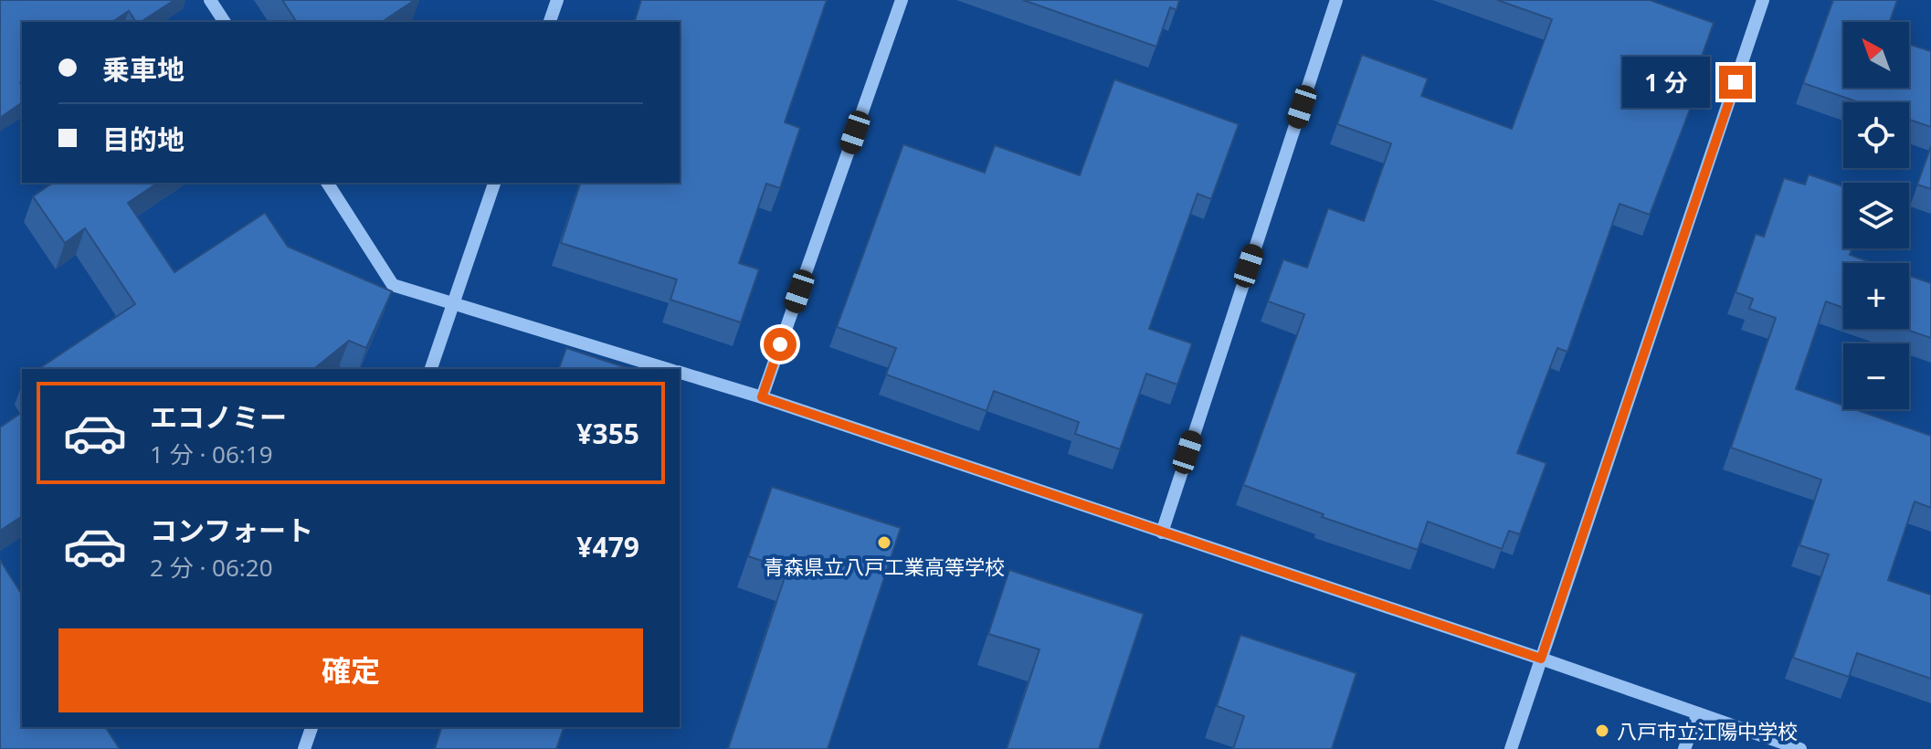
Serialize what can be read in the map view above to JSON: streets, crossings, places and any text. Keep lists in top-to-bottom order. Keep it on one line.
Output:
{"places":["青森県立八戸工業高等学校","八戸市立江陽中学校"],"north":"top left","page":{"map_buttons":["+","−"],"banner":["乗車地","目的地"],"bubble":"1 分","list":[{"name":"エコノミー","note":"1 分 · 06:19","value":"¥355"},{"name":"コンフォート","note":"2 分 · 06:20","value":"¥479"}],"buttons":"確定"}}
